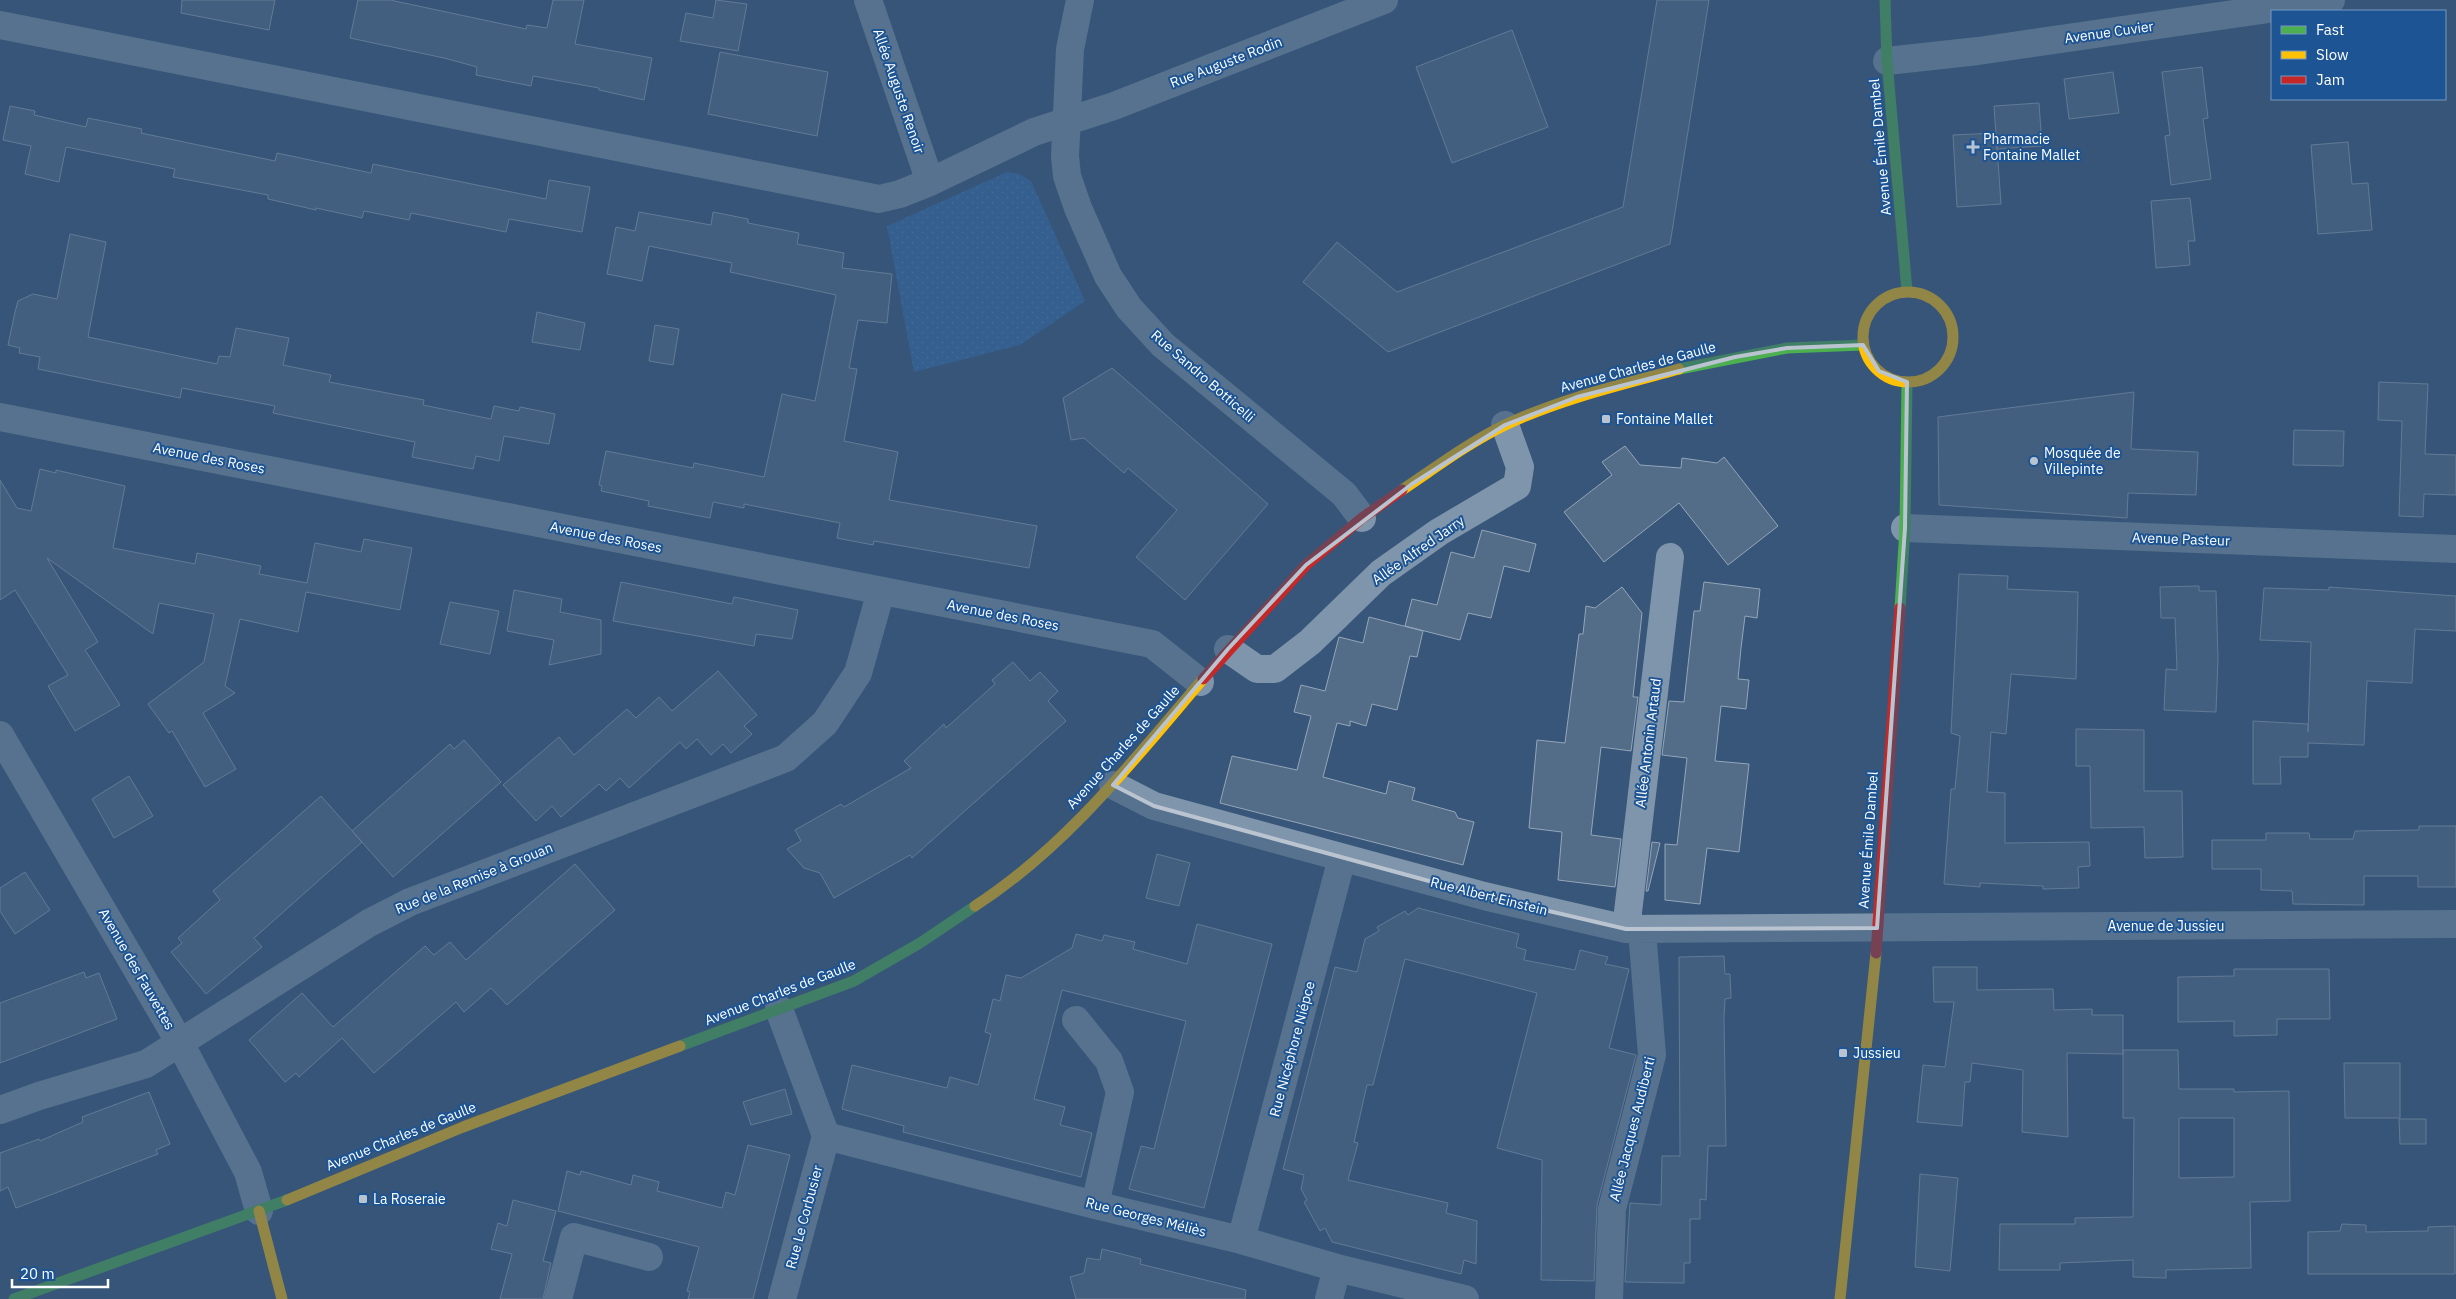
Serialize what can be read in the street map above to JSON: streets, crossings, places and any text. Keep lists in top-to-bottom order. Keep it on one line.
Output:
{"streets":{"street":["Avenue Cuvier","Rue Auguste Rodin","Allée Auguste Renoir","Avenue Émile Dambel","Avenue Charles de Gaulle","Rue Sandro Botticelli","Avenue des Roses","Avenue Pasteur","Allée Alfred Jarry","Allée Antonin Artaud","Rue de la Remise à Grouan","Rue Albert Einstein","Avenue de Jussieu","Avenue des Fauvettes","Rue Nicéphore Niépce","Allée Jacques Audiberti","Rue Le Corbusier","Rue Georges Méliès"]},"crossings":[["Avenue Cuvier","Avenue Émile Dambel"],["Rue Auguste Rodin","Allée Auguste Renoir"],["Rue Auguste Rodin","Rue Sandro Botticelli"],["Avenue Émile Dambel","Avenue Charles de Gaulle"],["Avenue Émile Dambel","Avenue Pasteur"],["Avenue Émile Dambel","Rue Albert Einstein"],["Avenue Émile Dambel","Avenue de Jussieu"],["Avenue Charles de Gaulle","Rue Sandro Botticelli"],["Avenue Charles de Gaulle","Avenue des Roses"],["Avenue Charles de Gaulle","Allée Alfred Jarry"],["Avenue Charles de Gaulle","Rue Albert Einstein"],["Avenue Charles de Gaulle","Avenue des Fauvettes"],["Avenue des Roses","Rue de la Remise à Grouan"],["Allée Antonin Artaud","Rue Albert Einstein"],["Allée Antonin Artaud","Allée Jacques Audiberti"],["Rue de la Remise à Grouan","Avenue des Fauvettes"],["Rue Albert Einstein","Avenue de Jussieu"],["Rue Albert Einstein","Rue Nicéphore Niépce"],["Rue Albert Einstein","Allée Jacques Audiberti"],["Rue Nicéphore Niépce","Rue Georges Méliès"],["Rue Le Corbusier","Rue Georges Méliès"]],"places":{"health":["Pharmacie Fontaine Mallet"],"transit":["Fontaine Mallet","Jussieu","La Roseraie"],"other":["Mosquée de Villepinte"]},"legend":["Fast","Slow","Jam"],"scale_bar":"20 m"}
